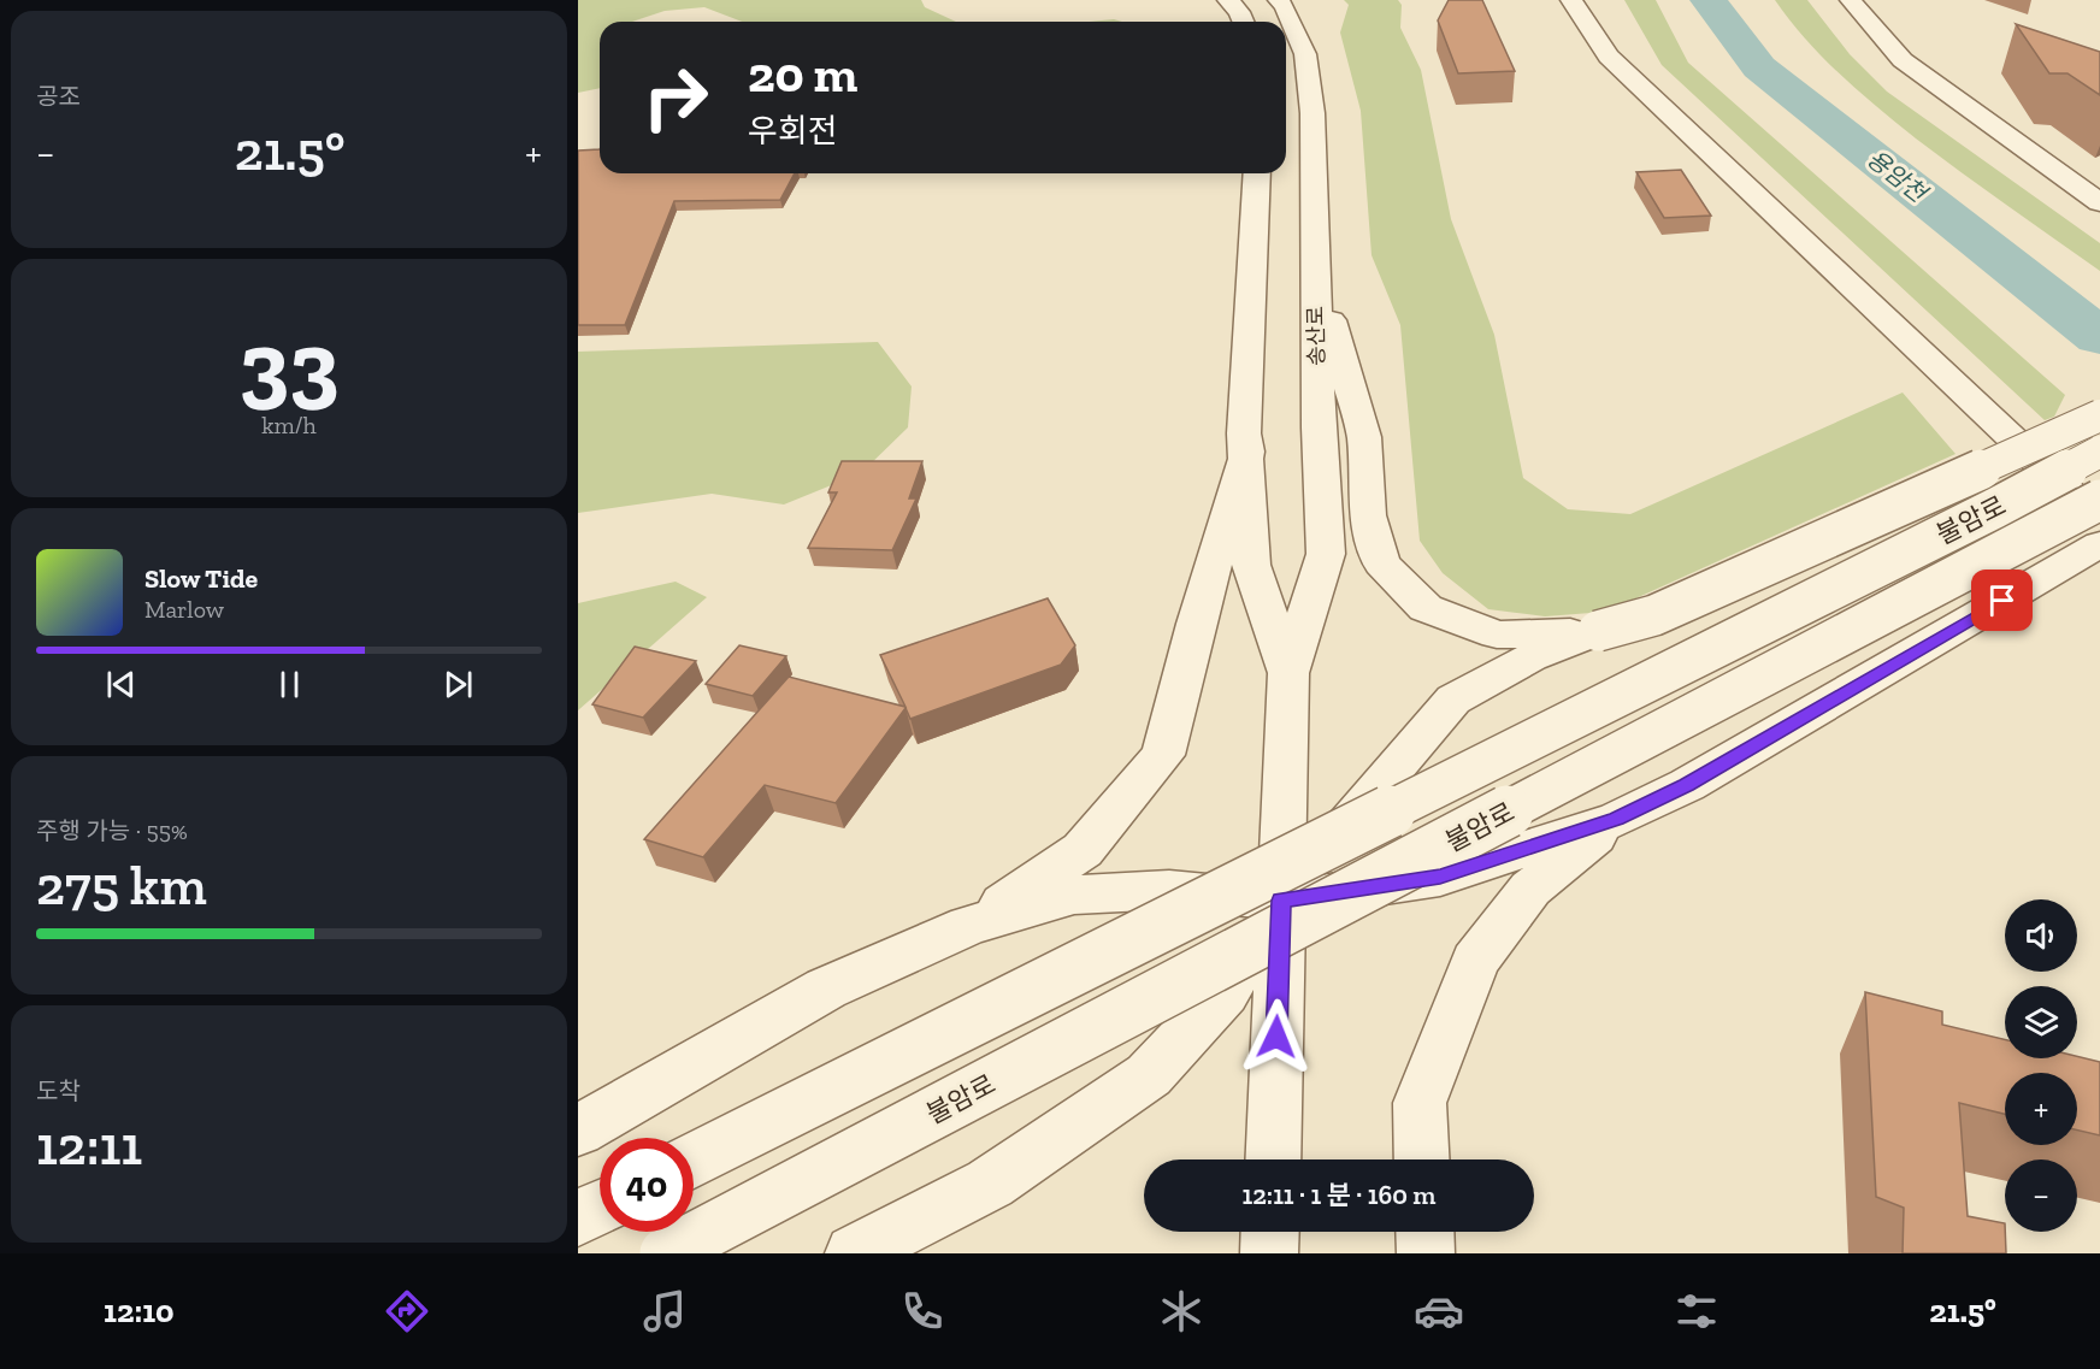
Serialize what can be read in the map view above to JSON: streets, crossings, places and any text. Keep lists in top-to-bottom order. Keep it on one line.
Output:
{"streets":{"street":["송산로","불암로"]},"water":["용암천"],"page":{"tile":["공조",["33","km/h"],["주행 가능 · 55%","275 km"],["도착","12:11"]],"turn":["20 m","우회전"],"heat":["−","21.5°","+"],"song":["Slow Tide","Marlow"],"map_buttons":["+","−"],"limit":"40","trip":"12:11 · 1 분 · 160 m","tabs":["12:10","21.5°"]}}
